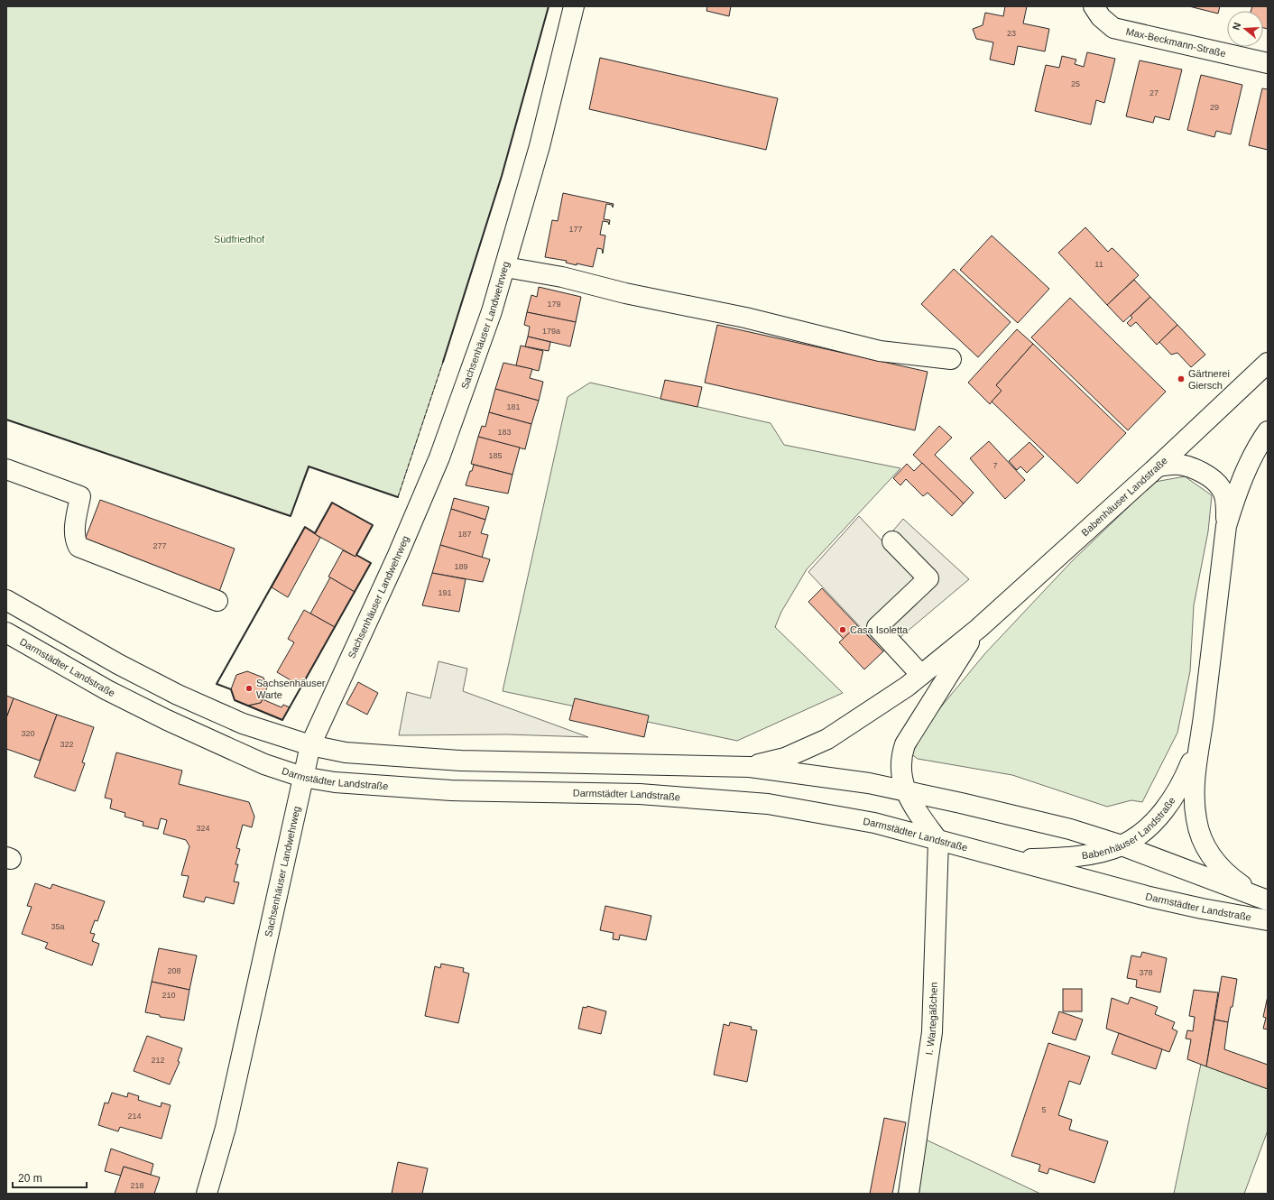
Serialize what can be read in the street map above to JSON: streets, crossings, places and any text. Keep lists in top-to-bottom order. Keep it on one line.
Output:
{"streets":{"main road":["Max-Beckmann-Straße","Sachsenhäuser Landwehrweg","Babenhäuser Landstraße","Darmstädter Landstraße","I. Wartegäßchen"]},"crossings":[["Sachsenhäuser Landwehrweg","Darmstädter Landstraße"],["Babenhäuser Landstraße","Darmstädter Landstraße"],["Darmstädter Landstraße","I. Wartegäßchen"]],"parks":["Südfriedhof"],"places":["Gärtnerei Giersch","Casa Isoletta","Sachsenhäuser Warte"],"house_numbers":["23","25","27","29","177","11","179","179a","181","183","185","7","187","277","189","191","320","322","324","35a","208","378","210","212","5","214","218"],"scale_bar":"20 m","north":"left"}
